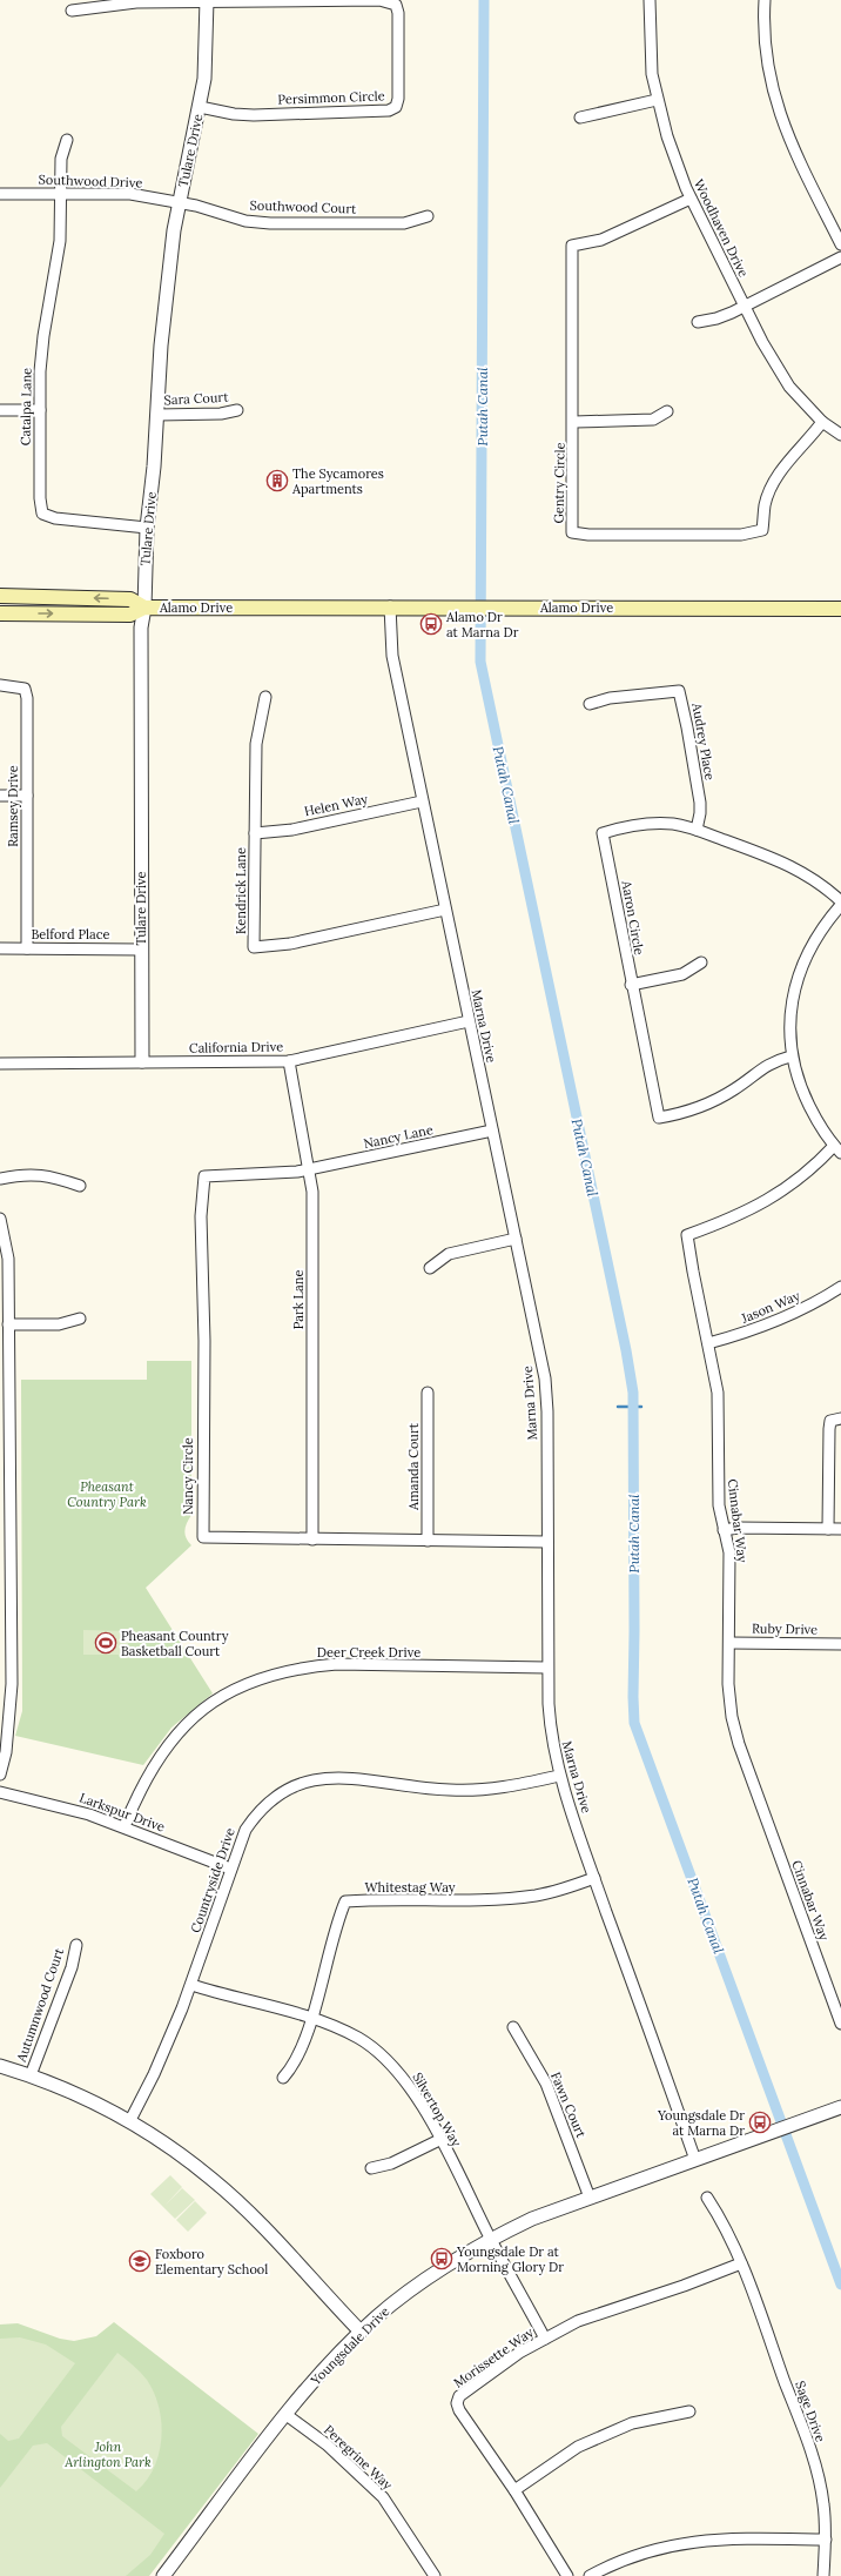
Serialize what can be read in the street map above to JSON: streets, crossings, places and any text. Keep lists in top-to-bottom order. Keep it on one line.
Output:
{"streets":{"main road":["Alamo Drive"],"street":["Persimmon Circle","Tulare Drive","Southwood Drive","Southwood Court","Woodhaven Drive","Sara Court","Catalpa Lane","Gentry Circle","Audrey Place","Helen Way","Ramsey Drive","Kendrick Lane","Aaron Circle","Belford Place","Marna Drive","California Drive","Nancy Lane","Park Lane","Jason Way","Amanda Court","Nancy Circle","Cinnabar Way","Ruby Drive","Deer Creek Drive","Larkspur Drive","Countryside Drive","Whitestag Way","Autumnwood Court","Fawn Court","Silvertop Way","Youngsdale Drive","Morissette Way","Sage Drive","Peregrine Way"]},"crossings":[["Persimmon Circle","Tulare Drive"],["Tulare Drive","Southwood Drive"],["Tulare Drive","Southwood Court"],["Tulare Drive","Sara Court"],["Tulare Drive","Catalpa Lane"],["Tulare Drive","Alamo Drive"],["Tulare Drive","Belford Place"],["Tulare Drive","California Drive"],["Southwood Drive","Southwood Court"],["Southwood Drive","Catalpa Lane"],["Woodhaven Drive","Gentry Circle"],["Alamo Drive","Marna Drive"],["Audrey Place","Aaron Circle"],["Helen Way","Kendrick Lane"],["Helen Way","Marna Drive"],["Ramsey Drive","Belford Place"],["Kendrick Lane","Marna Drive"],["Marna Drive","California Drive"],["Marna Drive","Nancy Lane"],["Marna Drive","Nancy Circle"],["Marna Drive","Deer Creek Drive"],["Marna Drive","Countryside Drive"],["Marna Drive","Whitestag Way"],["Marna Drive","Youngsdale Drive"],["California Drive","Park Lane"],["Nancy Lane","Park Lane"],["Nancy Lane","Nancy Circle"],["Park Lane","Nancy Circle"],["Jason Way","Cinnabar Way"],["Amanda Court","Nancy Circle"],["Cinnabar Way","Ruby Drive"],["Deer Creek Drive","Larkspur Drive"],["Larkspur Drive","Countryside Drive"],["Countryside Drive","Silvertop Way"],["Whitestag Way","Silvertop Way"],["Fawn Court","Youngsdale Drive"],["Silvertop Way","Youngsdale Drive"],["Silvertop Way","Morissette Way"],["Youngsdale Drive","Peregrine Way"],["Morissette Way","Sage Drive"]],"water":["Putah Canal"],"parks":["Pheasant Country Park","John Arlington Park"],"places":{"building":["The Sycamores Apartments"],"bus stop":["Alamo Dr at Marna Dr","Youngsdale Dr at Marna Dr","Youngsdale Dr at Morning Glory Dr"],"sports":["Pheasant Country Basketball Court"],"school or university":["Foxboro Elementary School"]}}
